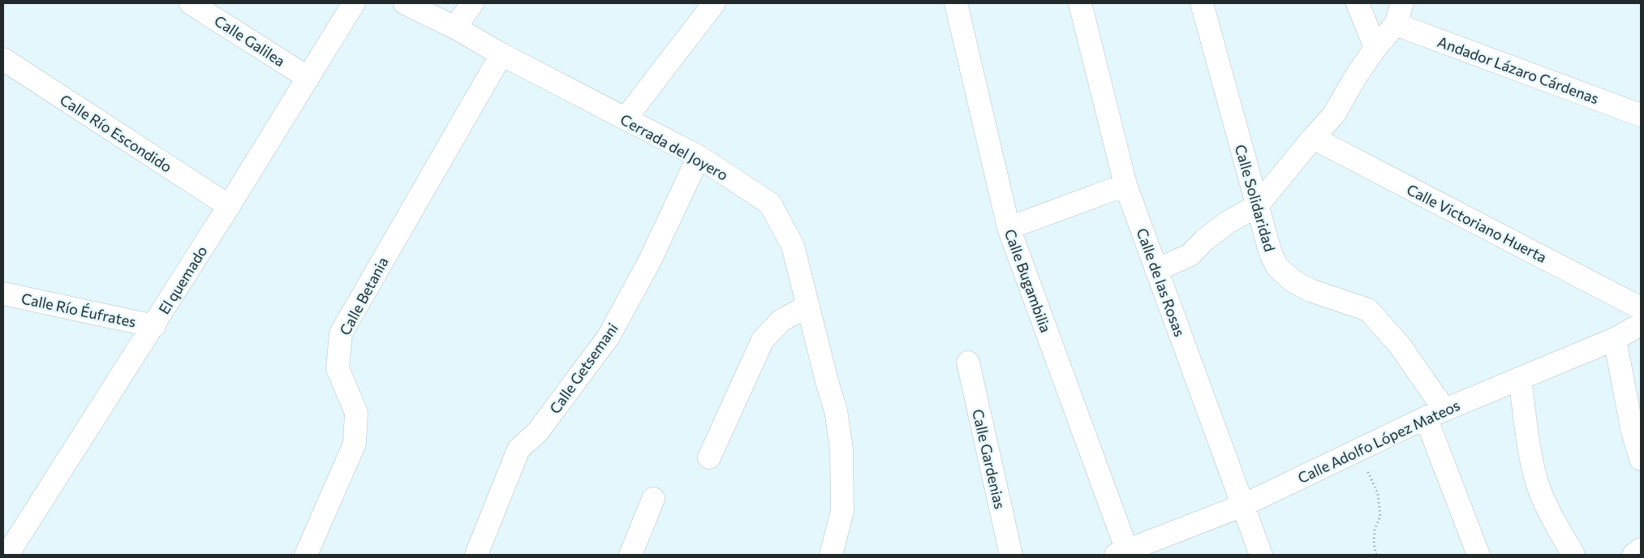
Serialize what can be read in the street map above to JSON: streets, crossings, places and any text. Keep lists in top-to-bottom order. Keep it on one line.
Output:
{"streets":{"street":["Calle Galilea","Andador Lázaro Cárdenas","Calle Río Escondido","Cerrada del Joyero","Calle Solidaridad","Calle Victoriano Huerta","El quemado","Calle Bugambilia","Calle de las Rosas","Calle Betania","Calle Río Éufrates","Calle Getsemani","Calle Adolfo López Mateos","Calle Gardenias"]},"crossings":[["Calle Galilea","El quemado"],["Calle Río Escondido","El quemado"],["Cerrada del Joyero","Calle Betania"],["Cerrada del Joyero","Calle Getsemani"],["Calle Solidaridad","Calle Adolfo López Mateos"],["El quemado","Calle Río Éufrates"],["Calle Bugambilia","Calle Adolfo López Mateos"],["Calle de las Rosas","Calle Adolfo López Mateos"]]}
